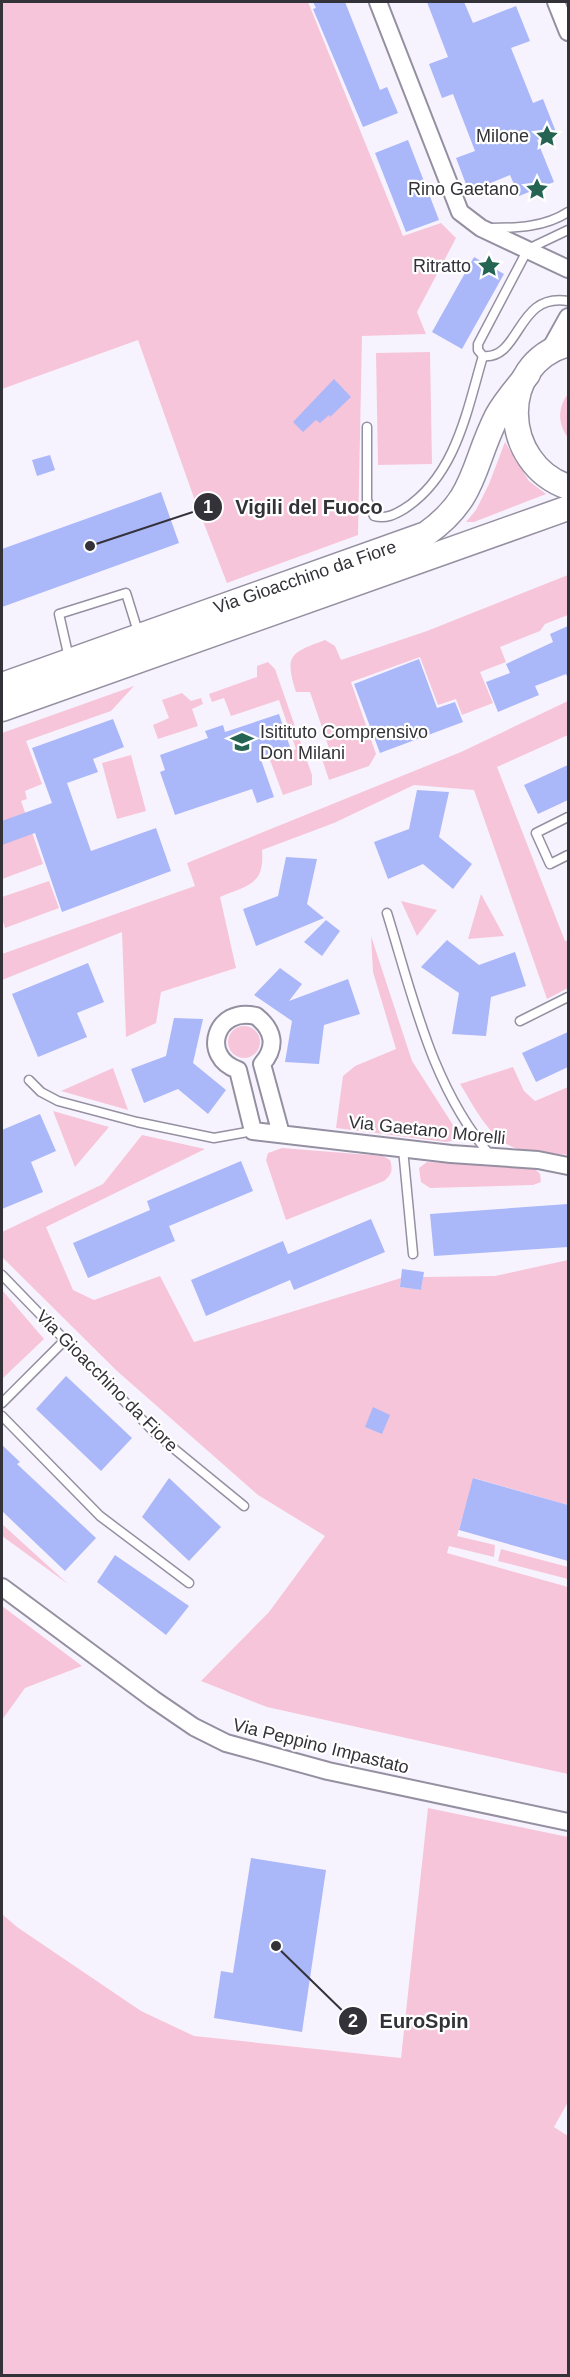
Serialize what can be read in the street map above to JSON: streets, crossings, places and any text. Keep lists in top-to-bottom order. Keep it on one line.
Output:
{"streets":{"street":["Via Gioacchino da Fiore","Via Gaetano Morelli","Via Peppino Impastato"]},"places":{"place":["Milone","Rino Gaetano","Ritratto"],"other":["Vigili del Fuoco","EuroSpin"],"school or university":["Isitituto Comprensivo Don Milani"]}}
